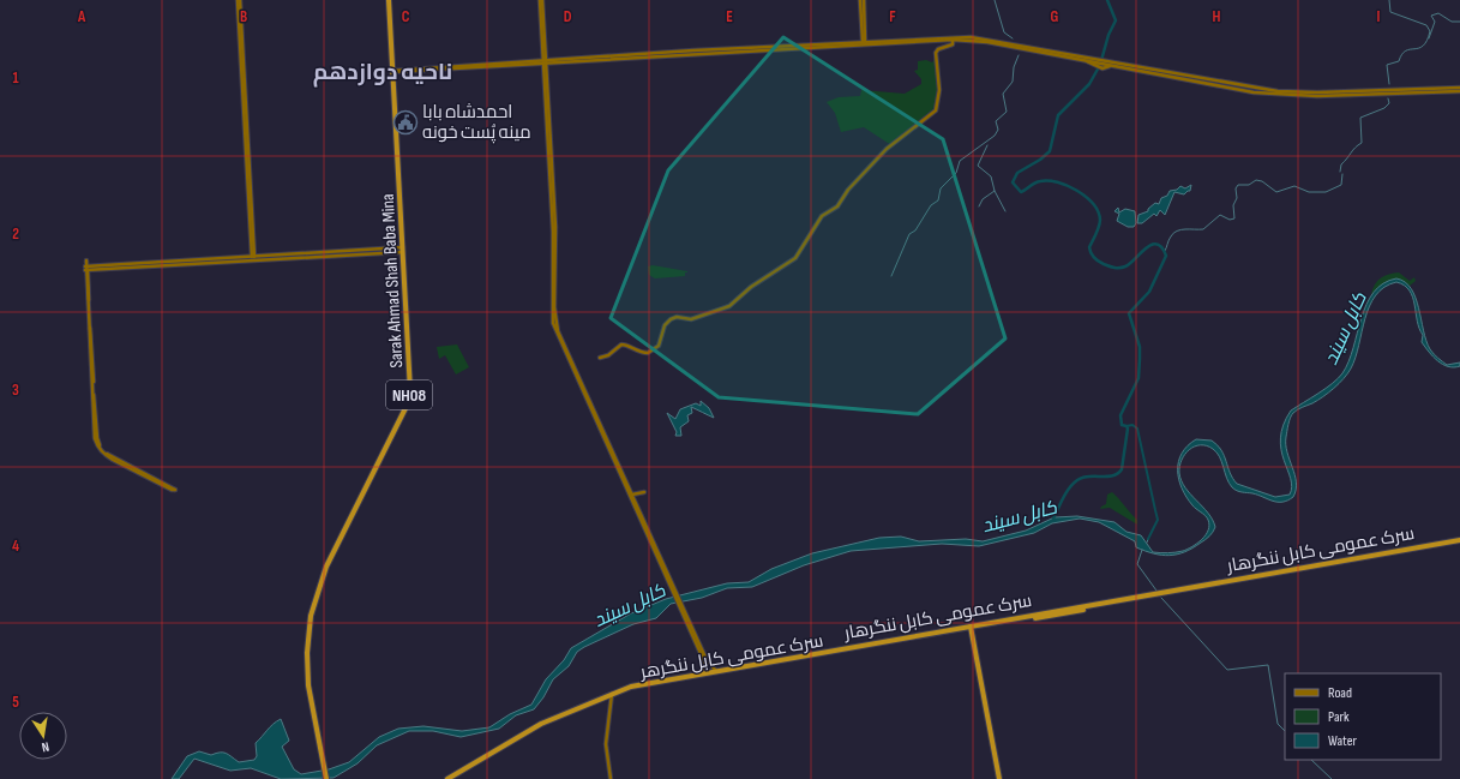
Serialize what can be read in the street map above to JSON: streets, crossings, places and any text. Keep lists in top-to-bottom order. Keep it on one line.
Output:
{"streets":{"highway":["Sarak Ahmad Shah Baba Mina","NH08","سرک عمومی کابل ننگرهار","سرک عمومی کابل ننگرهر"]},"crossings":[["Sarak Ahmad Shah Baba Mina","NH08"],["سرک عمومی کابل ننگرهار","سرک عمومی کابل ننگرهر"]],"districts":["ناحیه دوازدهم"],"water":["کابل سيند"],"places":{"public building":["احمدشاه بابا مینه پُست خونه"]},"legend":["Road","Park","Water"],"north":"bottom","grid":{"columns":["A","B","C","D","E","F","G","H","I"],"rows":["1","2","3","4","5"]}}
